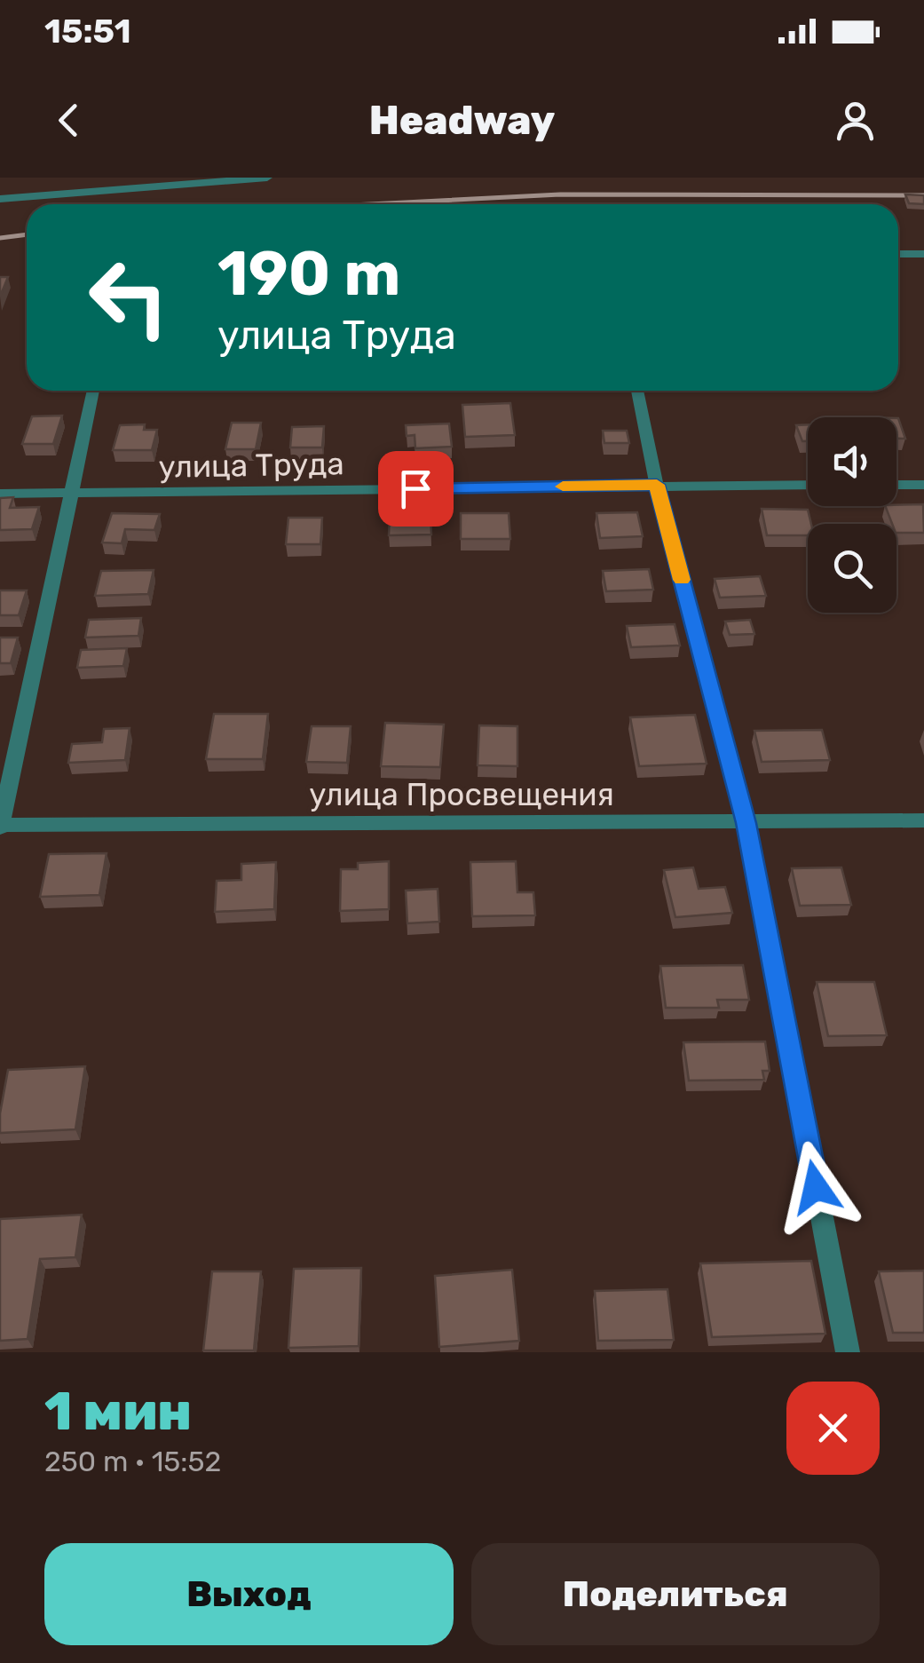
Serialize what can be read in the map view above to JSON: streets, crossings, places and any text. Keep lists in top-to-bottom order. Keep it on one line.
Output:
{"streets":{"street":["улица Труда","улица Просвещения"]},"page":{"status":"15:51","header":"Headway","turn":["190 m","улица Труда"],"heading":["1 мин","250 m · 15:52"],"buttons":["Выход","Поделиться"]}}
